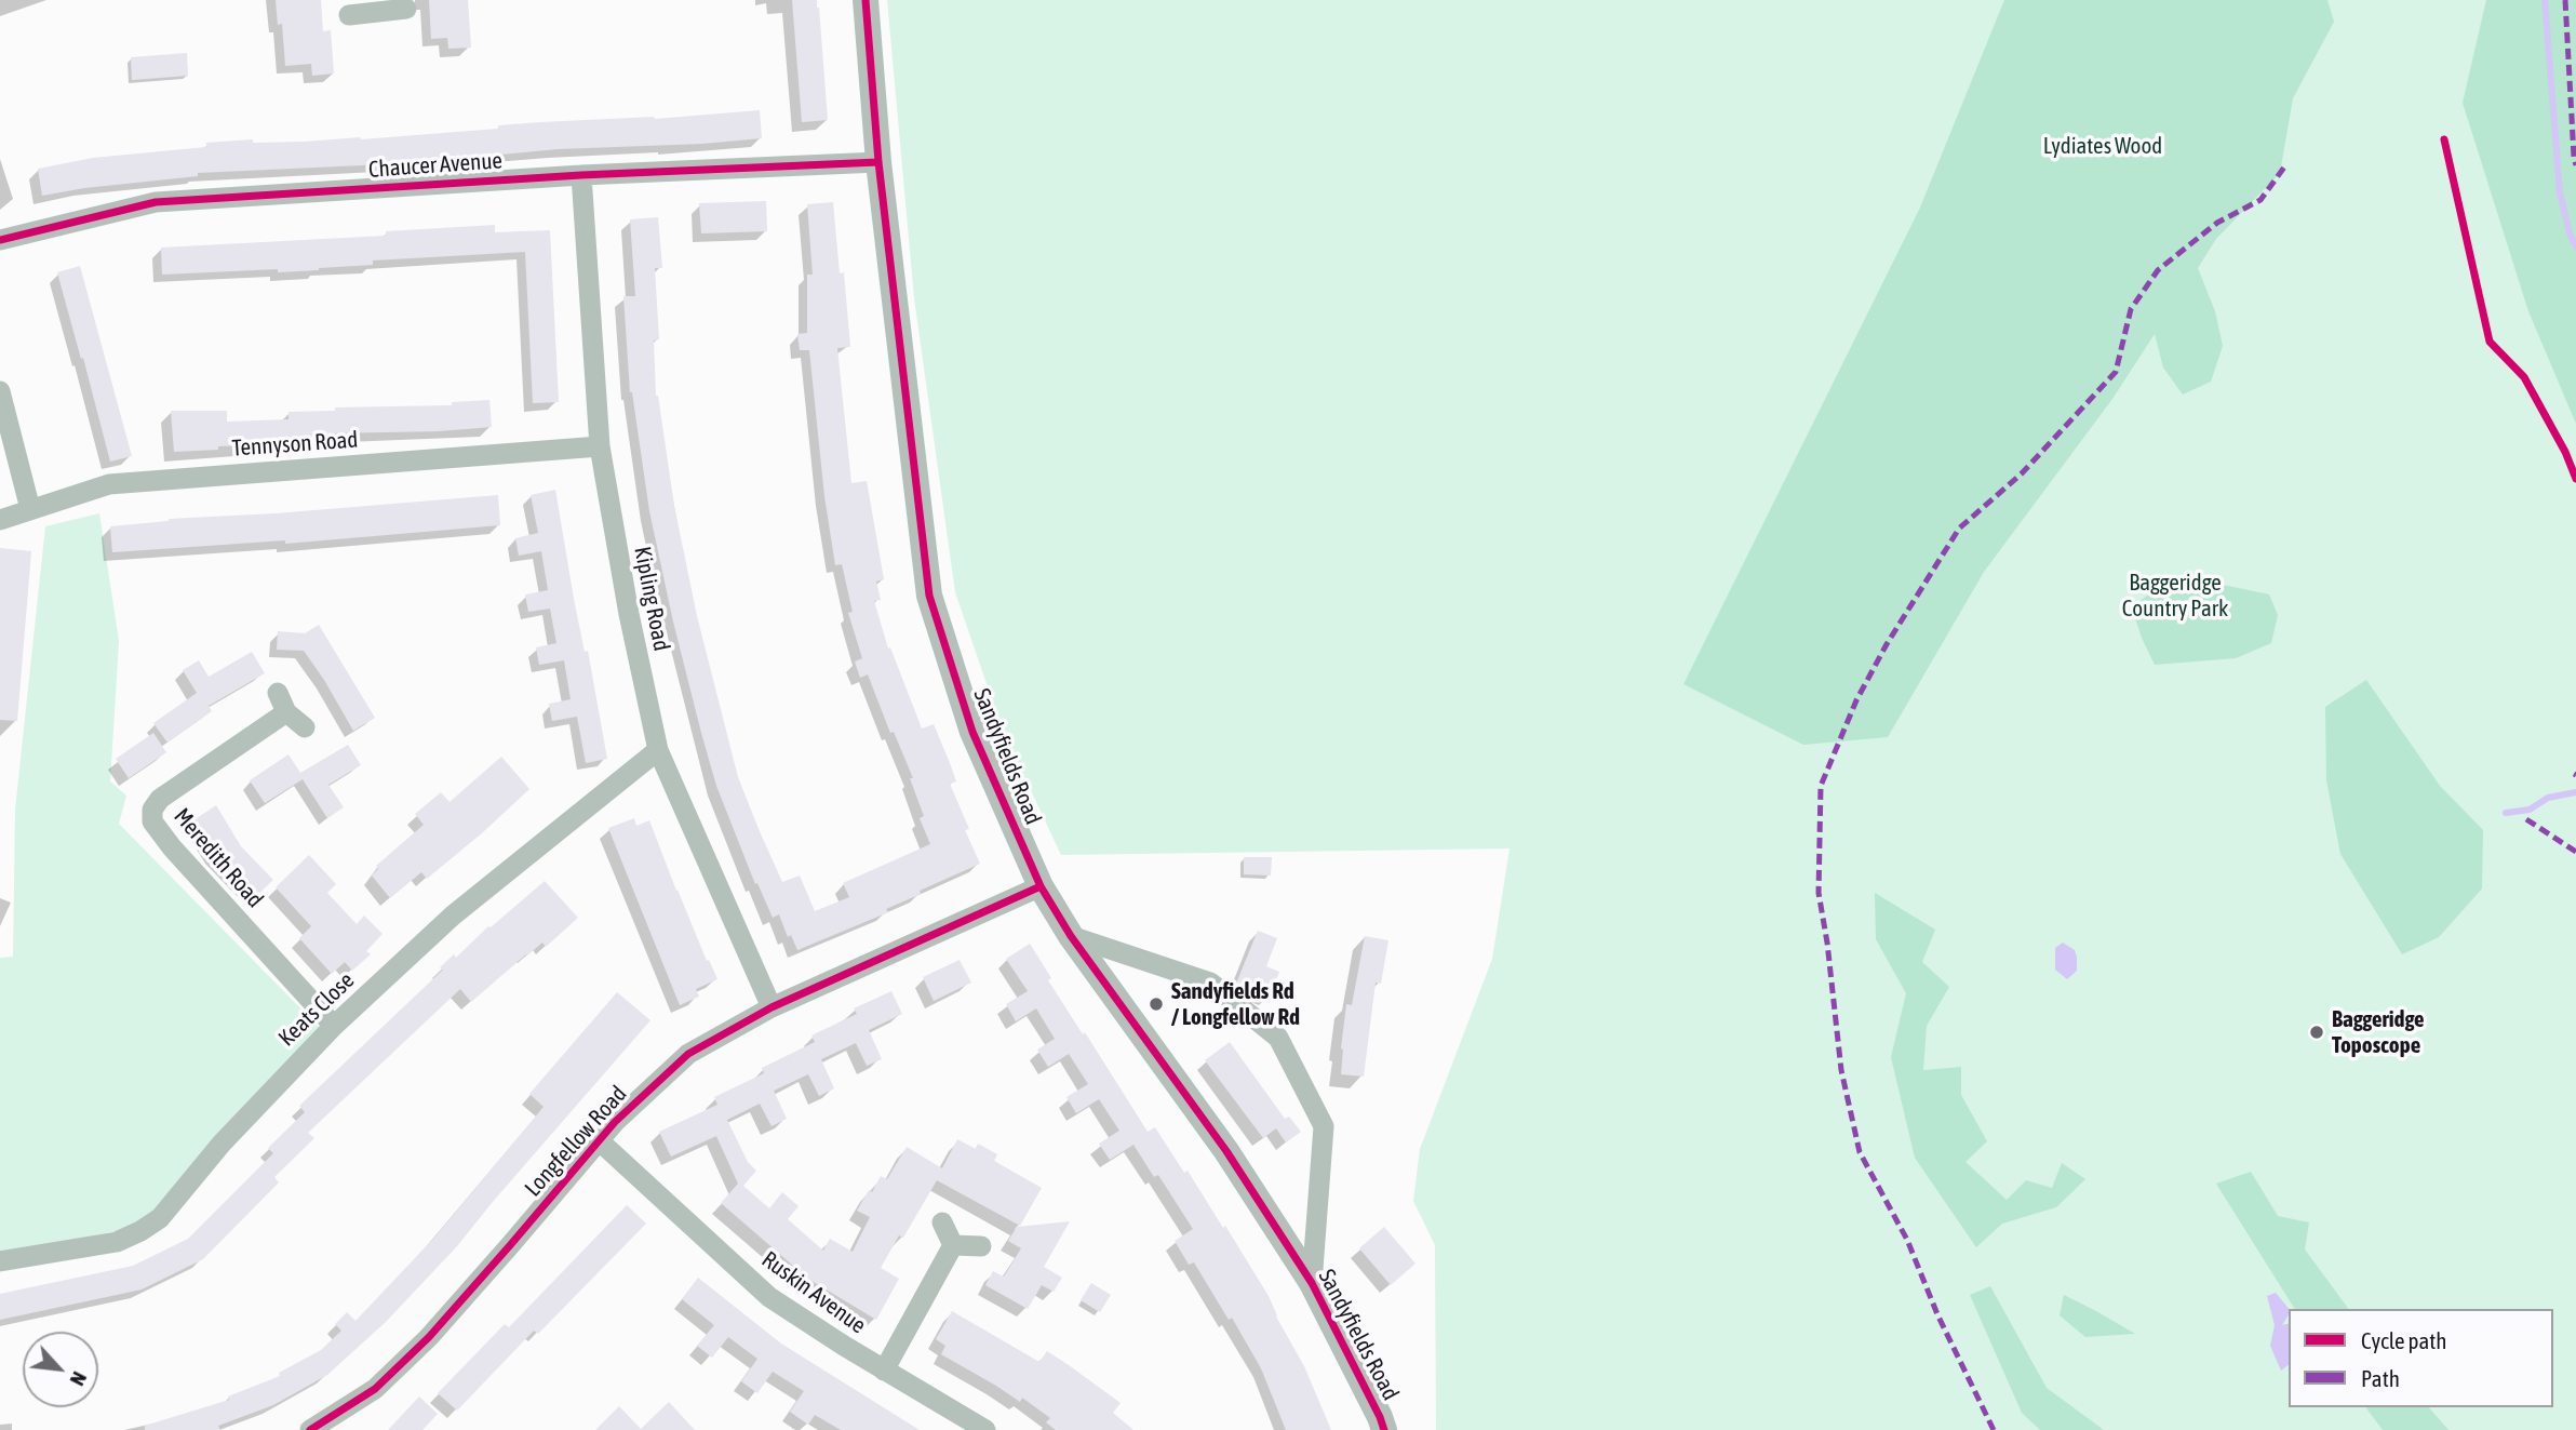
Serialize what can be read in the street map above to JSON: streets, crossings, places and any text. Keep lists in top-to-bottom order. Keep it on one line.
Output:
{"streets":{"street":["Chaucer Avenue","Tennyson Road","Kipling Road","Sandyfields Road","Meredith Road","Keats Close","Longfellow Road","Ruskin Avenue"]},"crossings":[["Chaucer Avenue","Kipling Road"],["Chaucer Avenue","Sandyfields Road"],["Tennyson Road","Kipling Road"],["Kipling Road","Keats Close"],["Kipling Road","Longfellow Road"],["Sandyfields Road","Longfellow Road"],["Meredith Road","Keats Close"],["Longfellow Road","Ruskin Avenue"]],"parks":["Lydiates Wood","Baggeridge Country Park"],"places":["Sandyfields Rd / Longfellow Rd","Baggeridge Toposcope"],"legend":["Cycle path","Path"],"north":"bottom right"}
